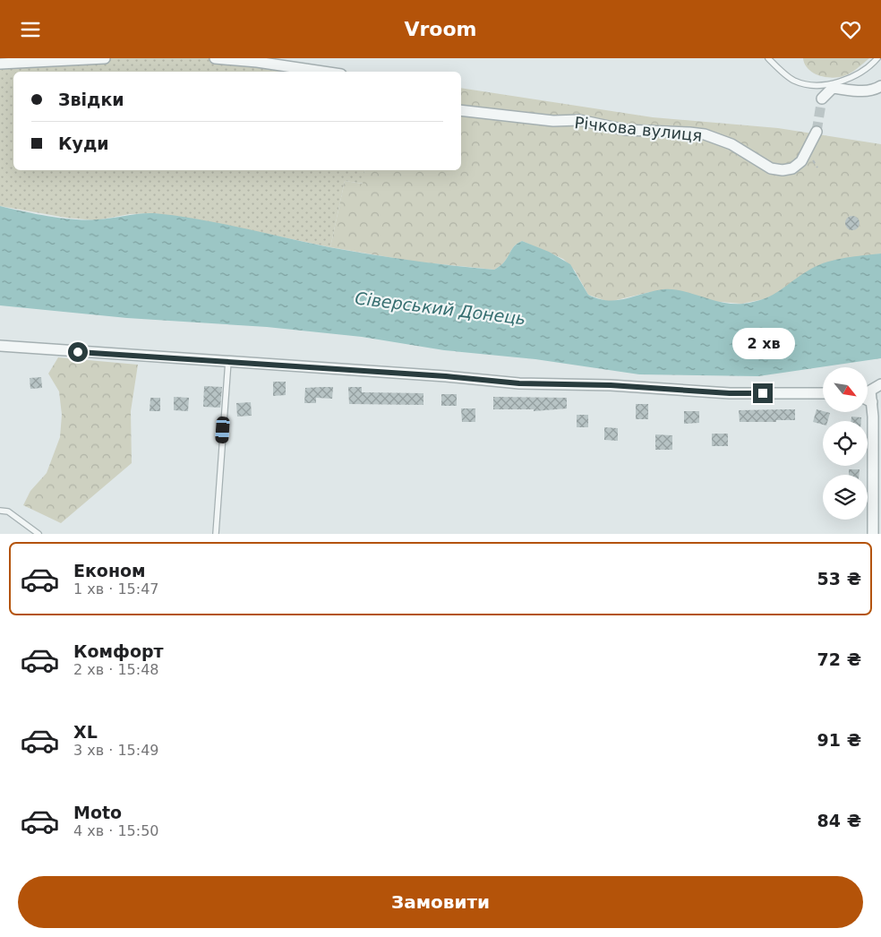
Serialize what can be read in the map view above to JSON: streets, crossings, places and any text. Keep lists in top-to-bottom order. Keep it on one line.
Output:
{"streets":{"street":["Річкова вулиця"]},"water":["Сіверський Донець"],"north":"bottom right","page":{"header":"Vroom","banner":["Звідки","Куди"],"bubble":"2 хв","list":[{"name":"Економ","note":"1 хв · 15:47","value":"53 ₴"},{"name":"Комфорт","note":"2 хв · 15:48","value":"72 ₴"},{"name":"XL","note":"3 хв · 15:49","value":"91 ₴"},{"name":"Moto","note":"4 хв · 15:50","value":"84 ₴"}],"buttons":"Замовити"}}
